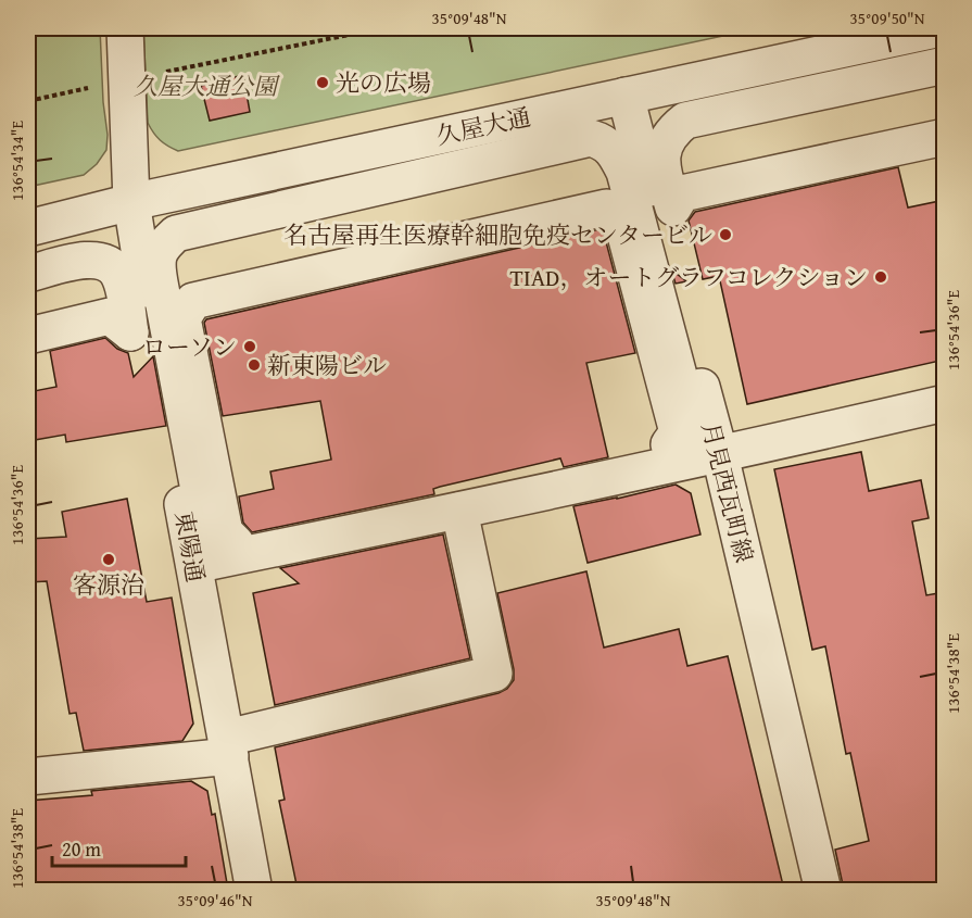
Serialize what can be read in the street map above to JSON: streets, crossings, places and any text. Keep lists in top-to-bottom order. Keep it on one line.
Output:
{"streets":{"street":["久屋大通","月見西瓦町線","東陽通"]},"crossings":[["久屋大通","月見西瓦町線"],["久屋大通","東陽通"]],"parks":["久屋大通公園"],"places":["光の広場","名古屋再生医療幹細胞免疫センタービル","TIAD，オートグラフコレクション","ローソン","新東陽ビル","客源治"],"scale_bar":"20 m","coordinates":["35°09'48\"N","35°09'50\"N","136°54'34\"E","136°54'36\"E","136°54'38\"E","35°09'46\"N"]}
